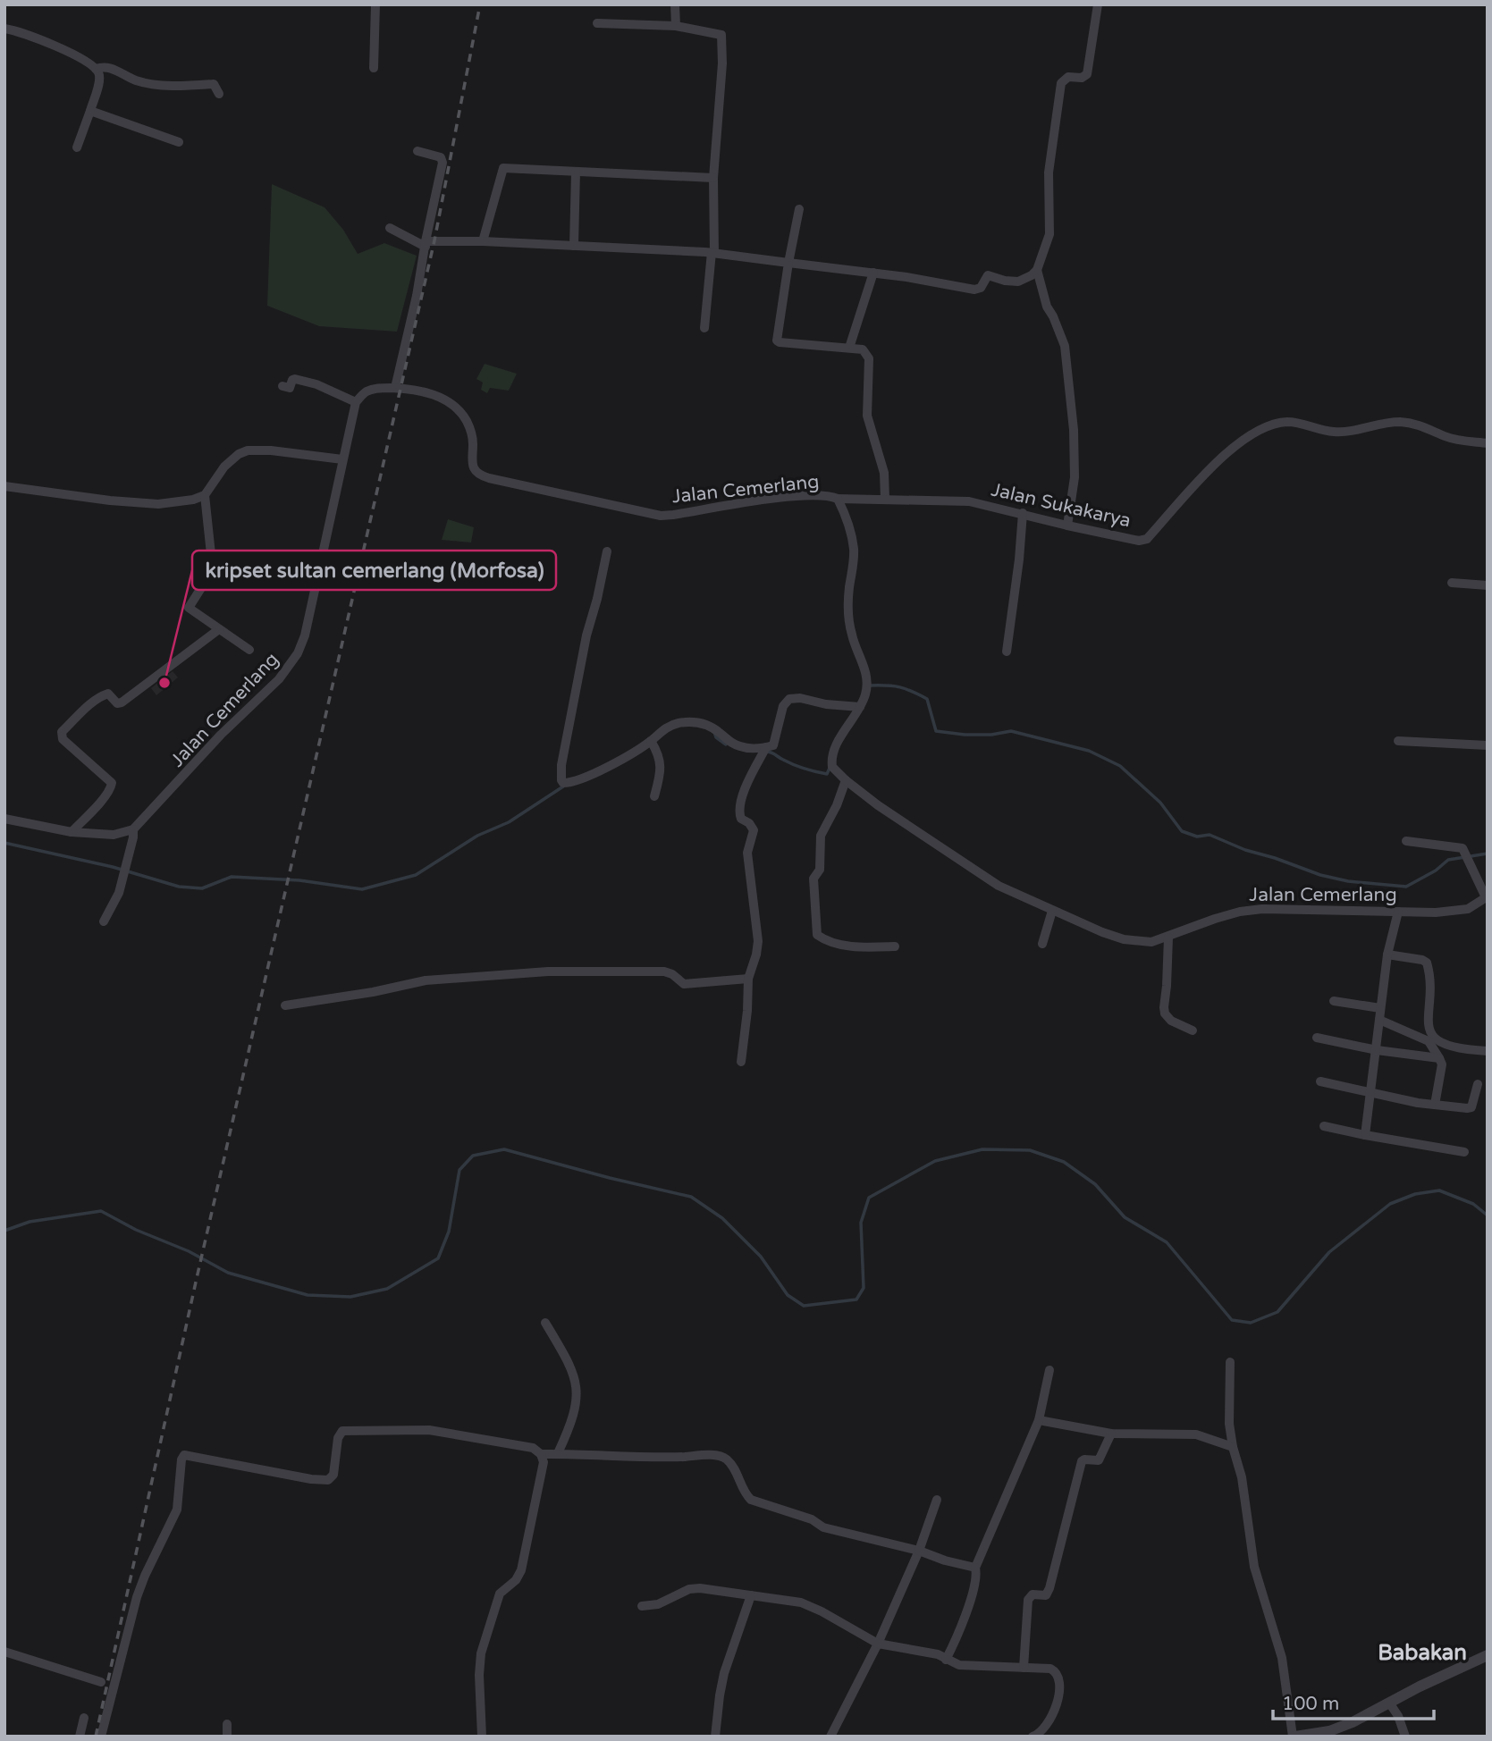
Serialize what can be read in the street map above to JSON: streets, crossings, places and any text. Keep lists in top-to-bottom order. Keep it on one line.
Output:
{"streets":{"street":["Jalan Cemerlang","Jalan Sukakarya"]},"crossings":[["Jalan Cemerlang","Jalan Sukakarya"]],"districts":["Babakan"],"places":["kripset sultan cemerlang (Morfosa)"],"scale_bar":"100 m"}
